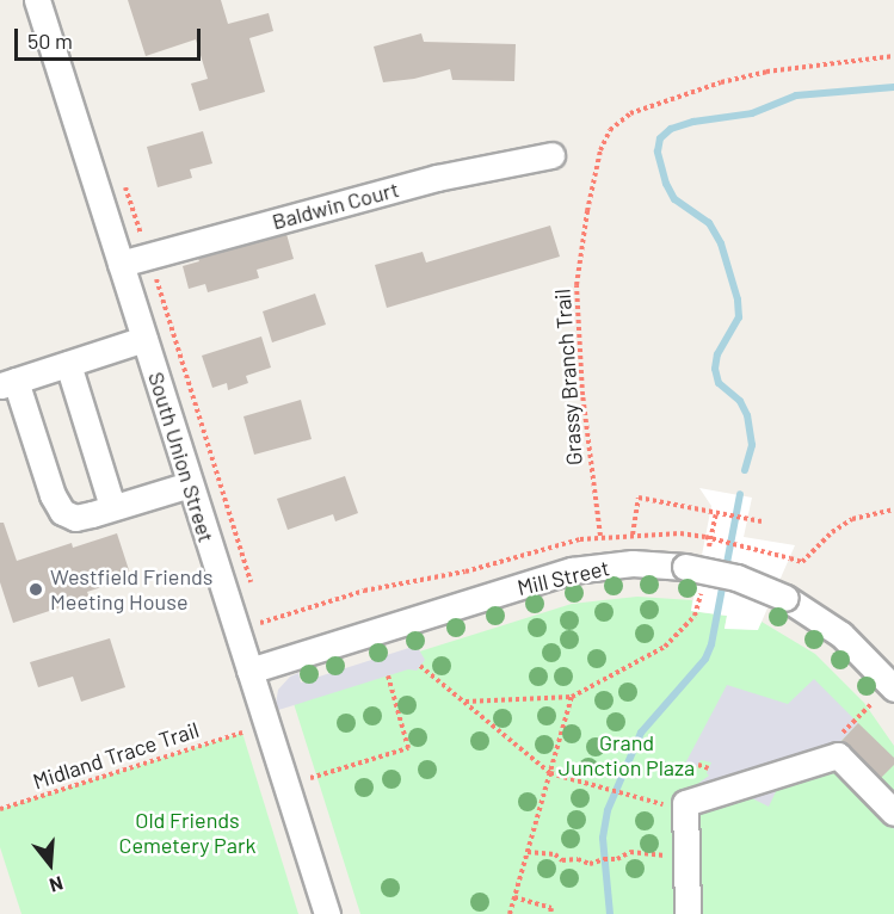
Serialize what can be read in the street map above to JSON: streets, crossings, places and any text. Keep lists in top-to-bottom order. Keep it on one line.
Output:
{"streets":{"street":["Baldwin Court","South Union Street","Mill Street"],"path":["Grassy Branch Trail","Midland Trace Trail"]},"crossings":[["Baldwin Court","South Union Street"],["South Union Street","Mill Street"]],"parks":["Grand Junction Plaza","Old Friends Cemetery Park"],"places":["Westfield Friends Meeting House"],"scale_bar":"50 m","north":"bottom"}
